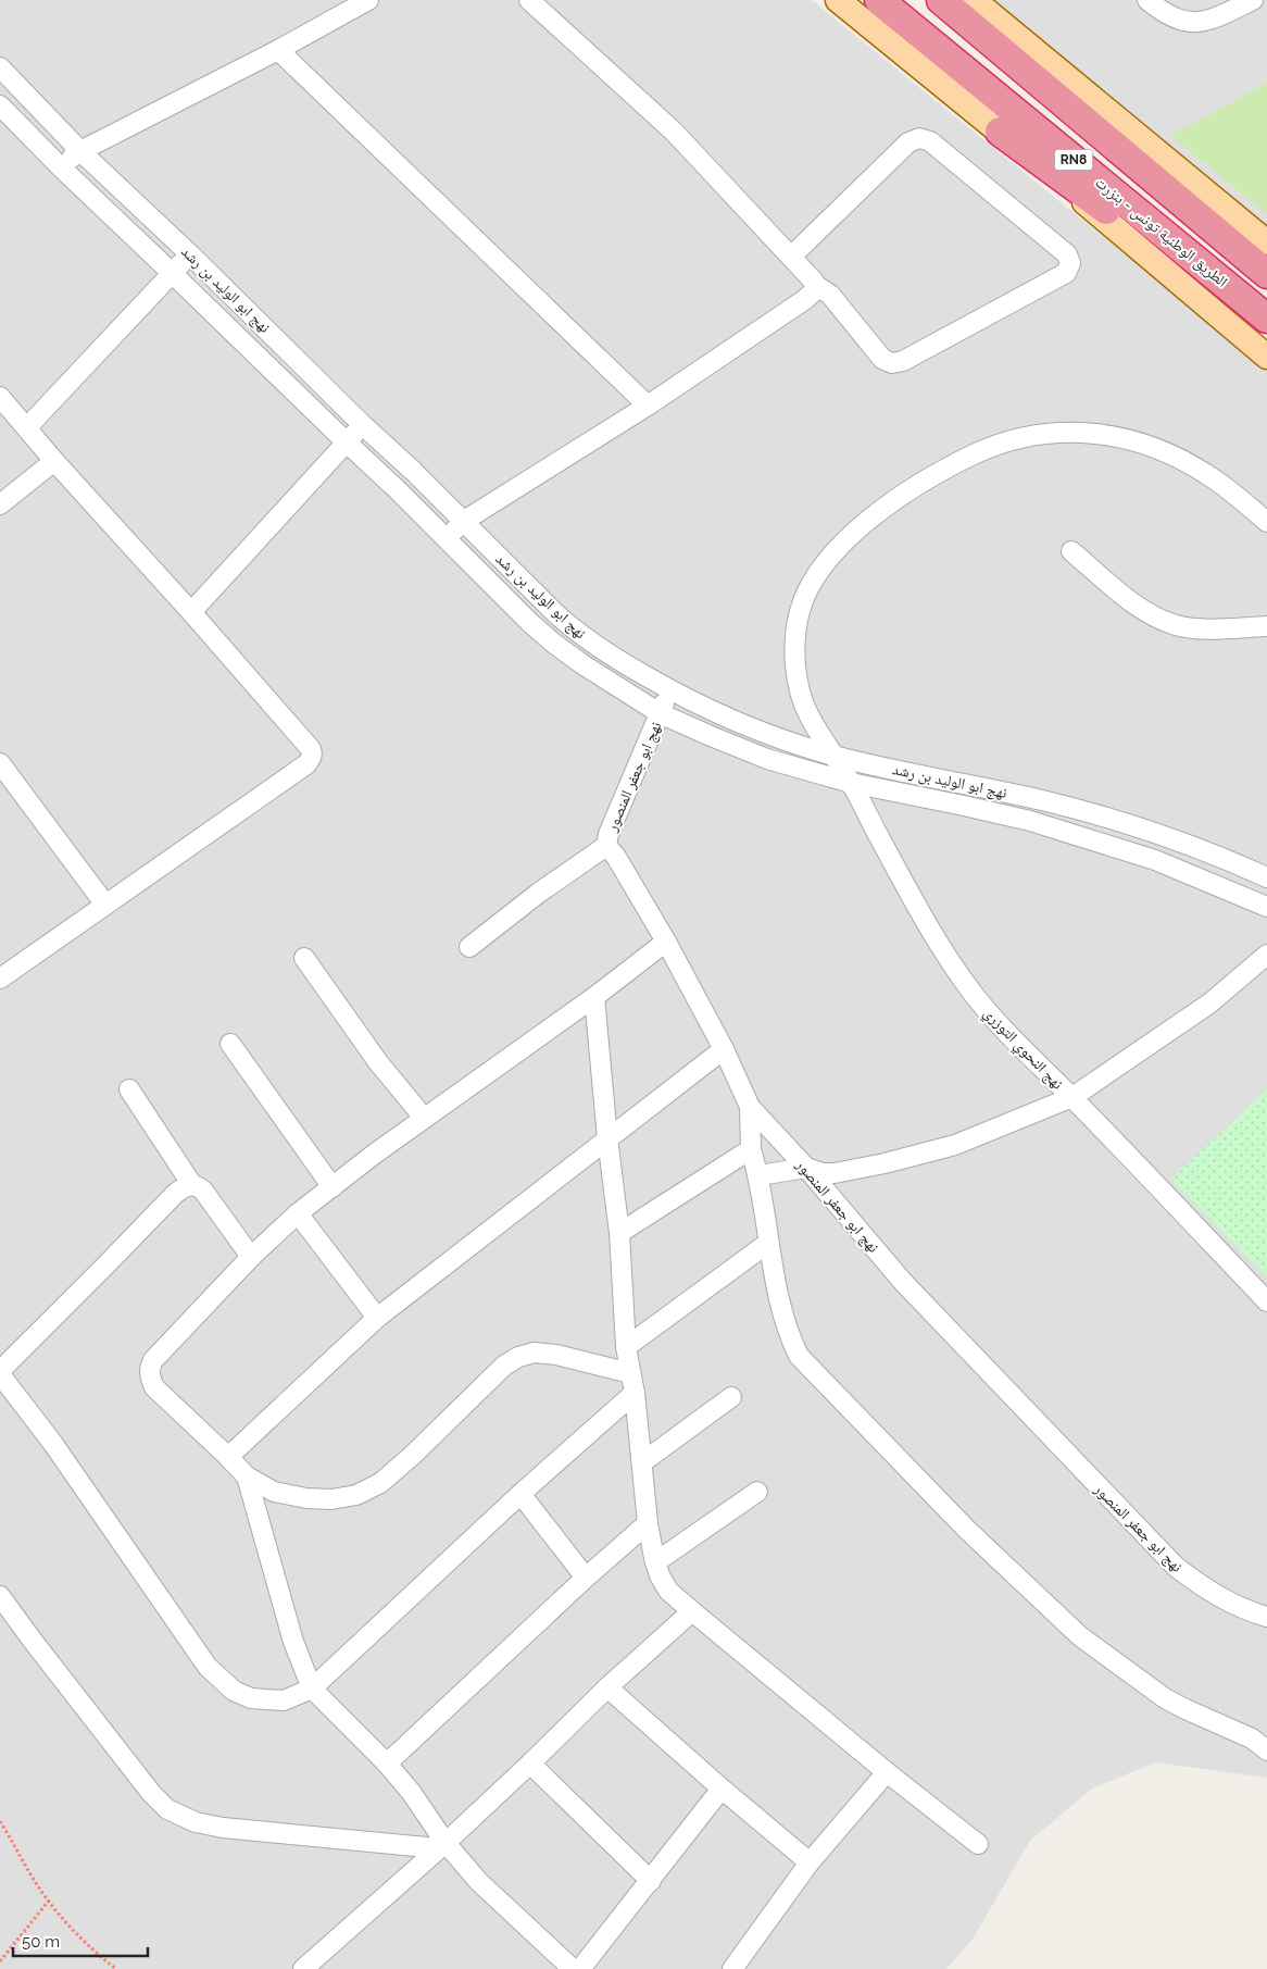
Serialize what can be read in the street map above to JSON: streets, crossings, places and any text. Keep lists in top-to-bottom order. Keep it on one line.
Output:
{"streets":{"highway":["RN8","الطريق الوطنية تونس - بنزرت"],"street":["نهج ابو الوليد بن رشد","نهج ابو جعفر المنصور","نهج النحوي التوزري"]},"crossings":[["نهج ابو الوليد بن رشد","نهج ابو جعفر المنصور"],["نهج ابو الوليد بن رشد","نهج النحوي التوزري"]],"scale_bar":"50 m"}
